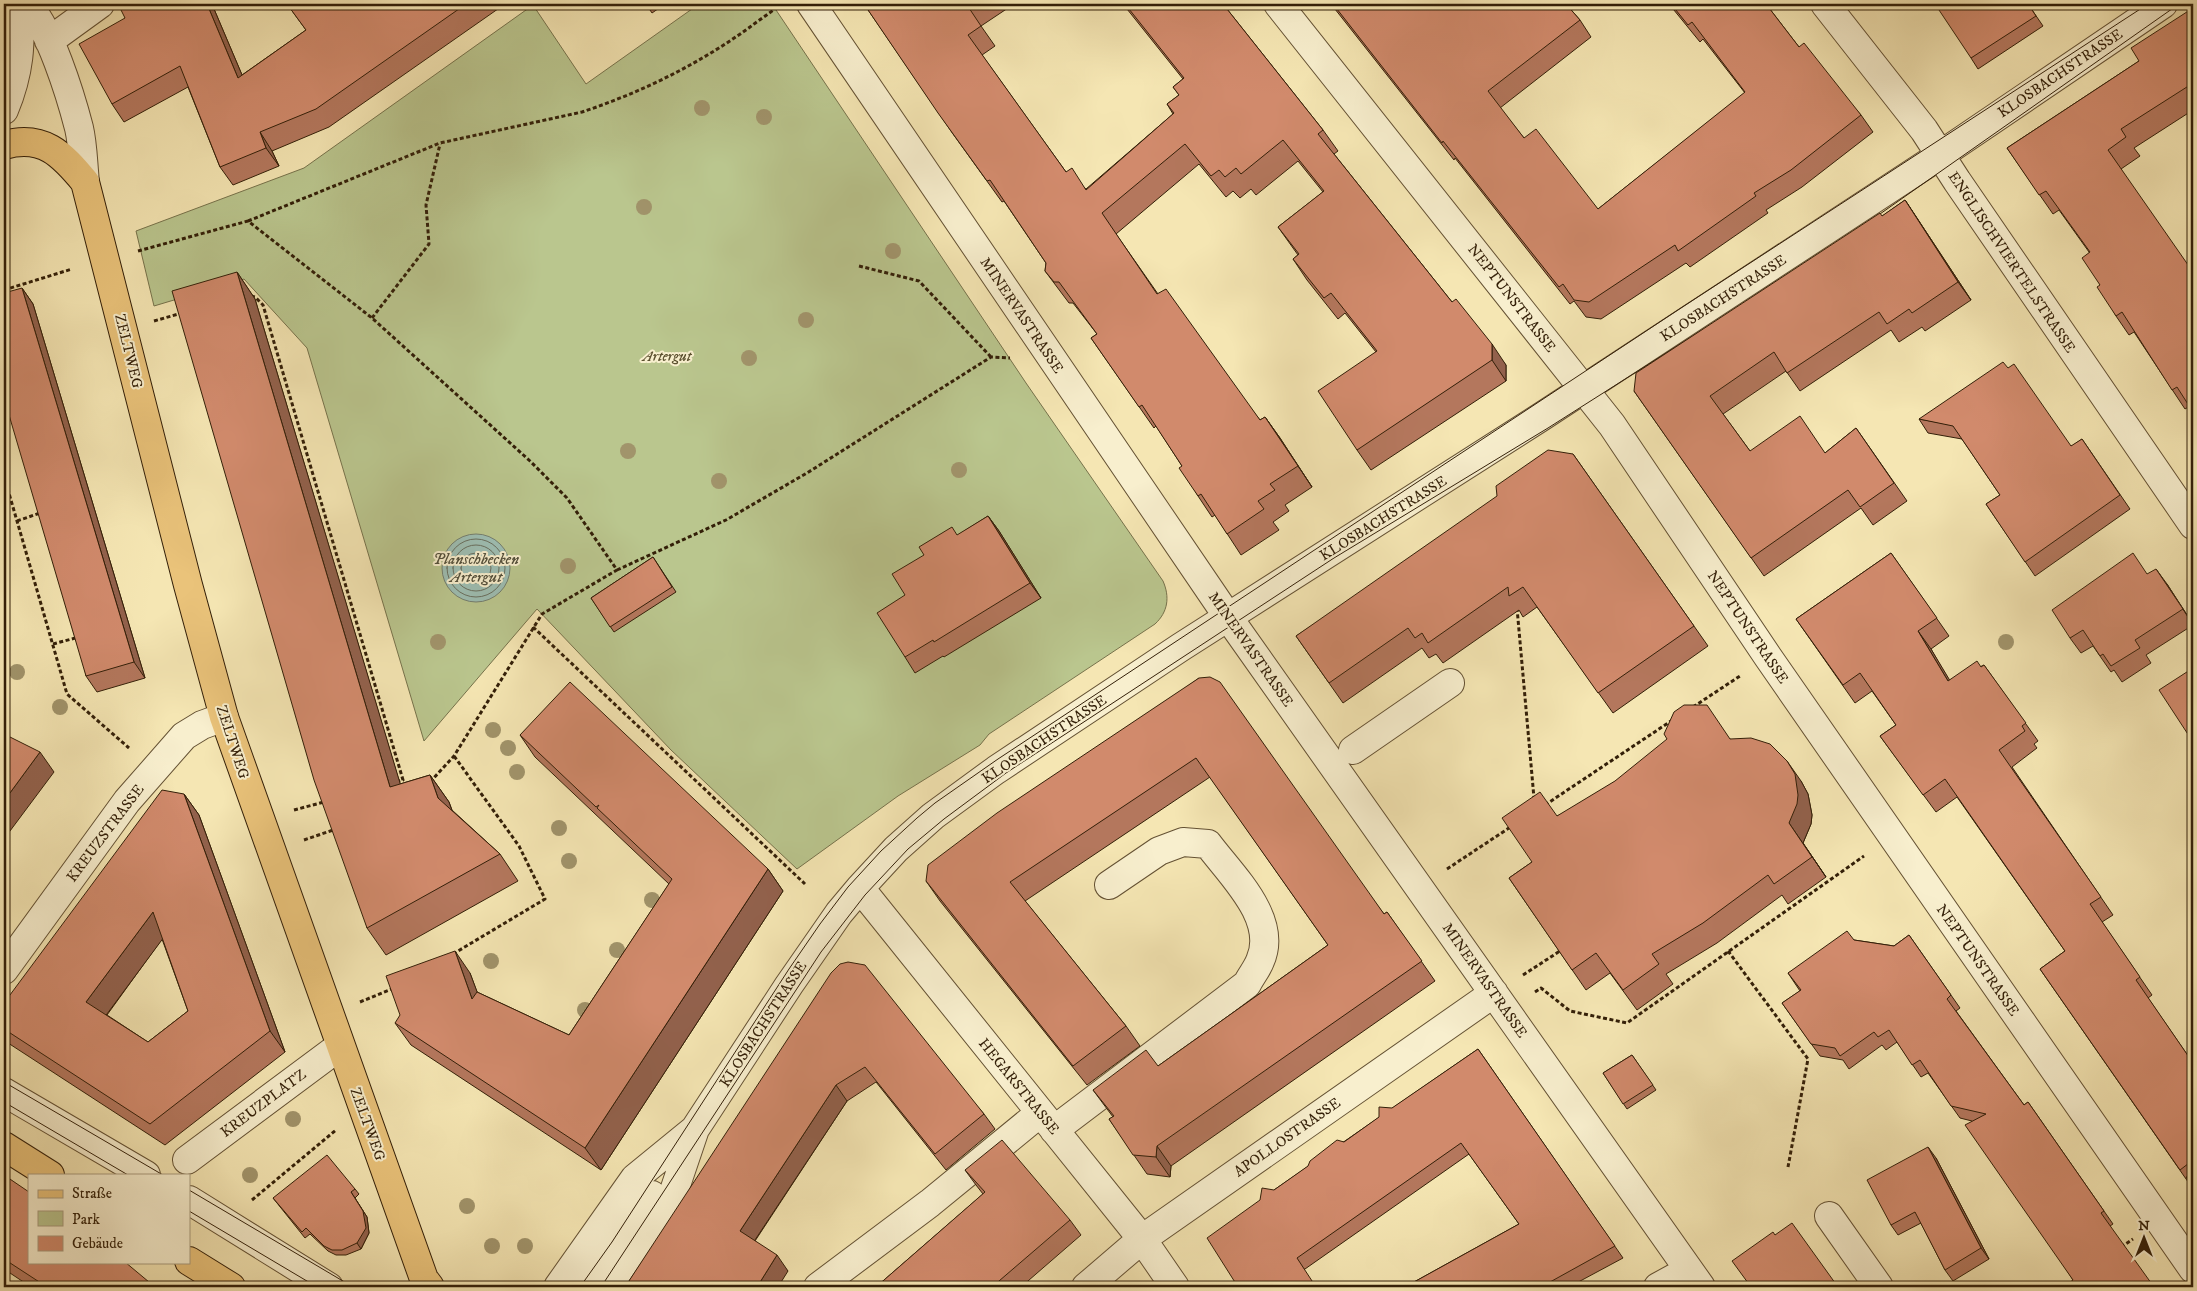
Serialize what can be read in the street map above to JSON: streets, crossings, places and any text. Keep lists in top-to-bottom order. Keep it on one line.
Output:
{"streets":{"main road":["ZELTWEG"],"street":["KLOSBACHSTRASSE","ENGLISCHVIERTELSTRASSE","NEPTUNSTRASSE","MINERVASTRASSE","KREUZSTRASSE","HEGARSTRASSE","KREUZPLATZ","APOLLOSTRASSE"]},"crossings":[["KLOSBACHSTRASSE","ENGLISCHVIERTELSTRASSE"],["KLOSBACHSTRASSE","NEPTUNSTRASSE"],["KLOSBACHSTRASSE","MINERVASTRASSE"],["KLOSBACHSTRASSE","HEGARSTRASSE"],["MINERVASTRASSE","APOLLOSTRASSE"],["ZELTWEG","KREUZSTRASSE"],["ZELTWEG","KREUZPLATZ"],["HEGARSTRASSE","APOLLOSTRASSE"]],"water":["Planschbecken Artergut"],"parks":["Artergut"],"legend":["Straße","Park","Gebäude"],"north":"top"}
